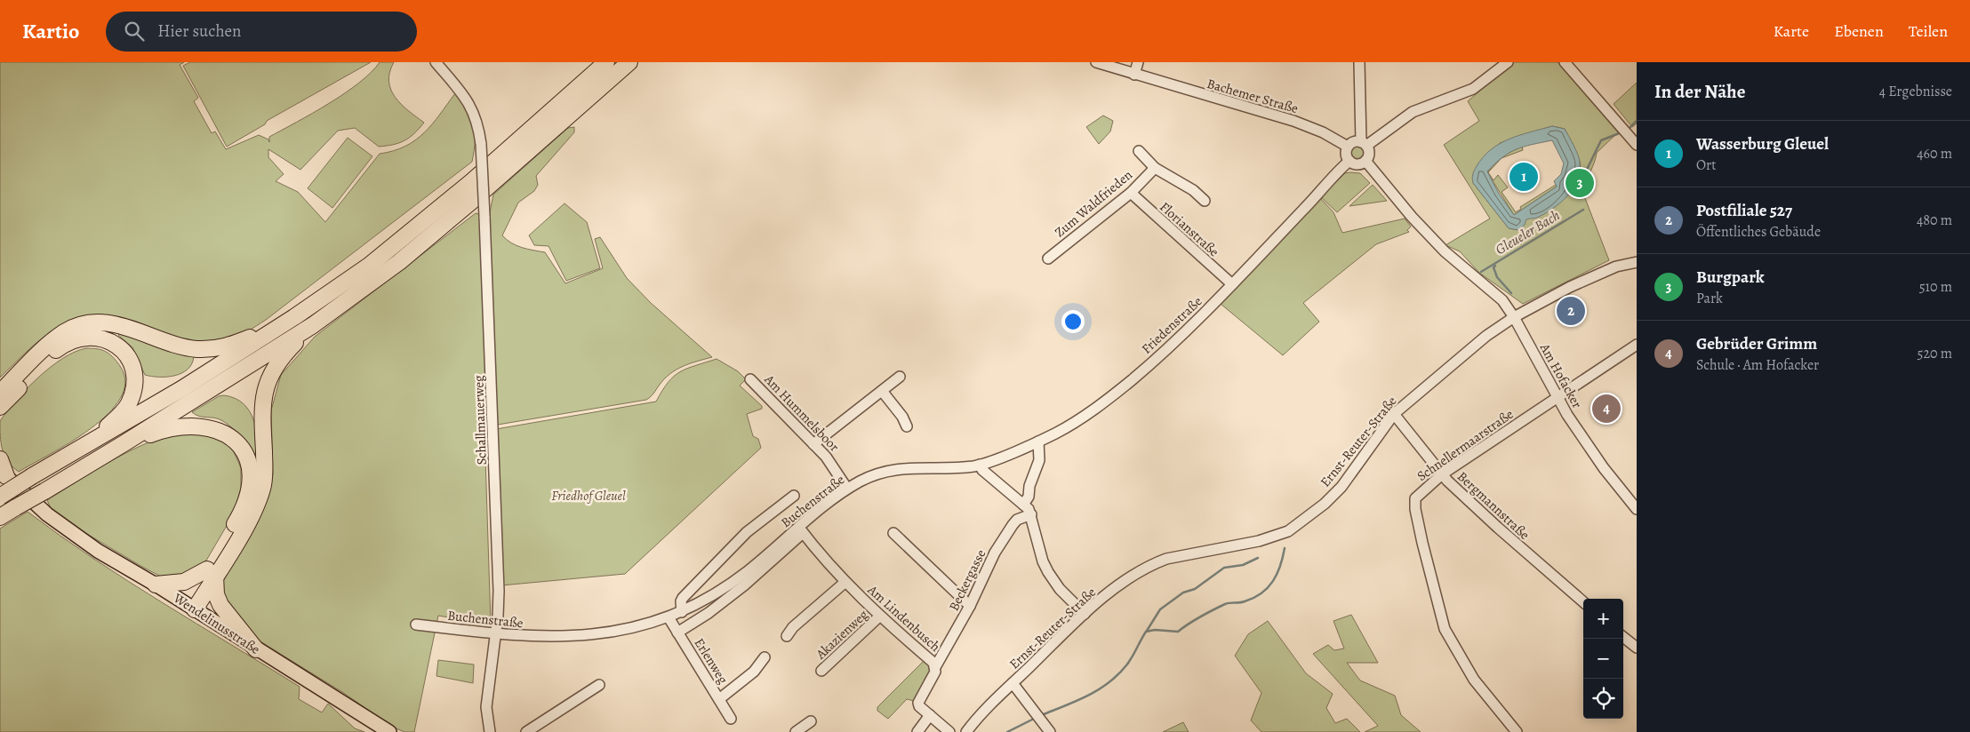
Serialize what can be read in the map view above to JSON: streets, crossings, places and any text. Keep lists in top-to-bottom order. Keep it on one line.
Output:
{"streets":{"main road":["Wendelinusstraße"],"street":["Bachemer Straße","Zum Waldfrieden","Florianstraße","Friedenstraße","Am Hofacker","Am Hummelsboor","Schallmauerweg","Ernst-Reuter-Straße","Schnellermaarstraße","Buchenstraße","Bergmannstraße","Beckergasse","Am Lindenbusch","Akazienweg","Erlenweg"]},"crossings":[["Bachemer Straße","Friedenstraße"],["Zum Waldfrieden","Florianstraße"],["Florianstraße","Friedenstraße"],["Friedenstraße","Buchenstraße"],["Am Hofacker","Ernst-Reuter-Straße"],["Am Hofacker","Schnellermaarstraße"],["Am Hummelsboor","Buchenstraße"],["Schallmauerweg","Buchenstraße"],["Ernst-Reuter-Straße","Bergmannstraße"],["Schnellermaarstraße","Bergmannstraße"],["Buchenstraße","Am Lindenbusch"],["Buchenstraße","Erlenweg"],["Beckergasse","Am Lindenbusch"],["Am Lindenbusch","Akazienweg"]],"water":["Gleueler Bach"],"parks":["Friedhof Gleuel"],"page":{"header":"Kartio","search":"Hier suchen","nav":["Karte","Ebenen","Teilen"],"heading":["In der Nähe","4 Ergebnisse"],"list":[{"mark":"1","name":"Wasserburg Gleuel","note":"Ort","value":"460 m"},{"mark":"2","name":"Postfiliale 527","note":"Öffentliches Gebäude","value":"480 m"},{"mark":"3","name":"Burgpark","note":"Park","value":"510 m"},{"mark":"4","name":"Gebrüder Grimm","note":"Schule · Am Hofacker","value":"520 m"}],"pins":["1","3","2","4"],"map_buttons":["+","−"]}}
